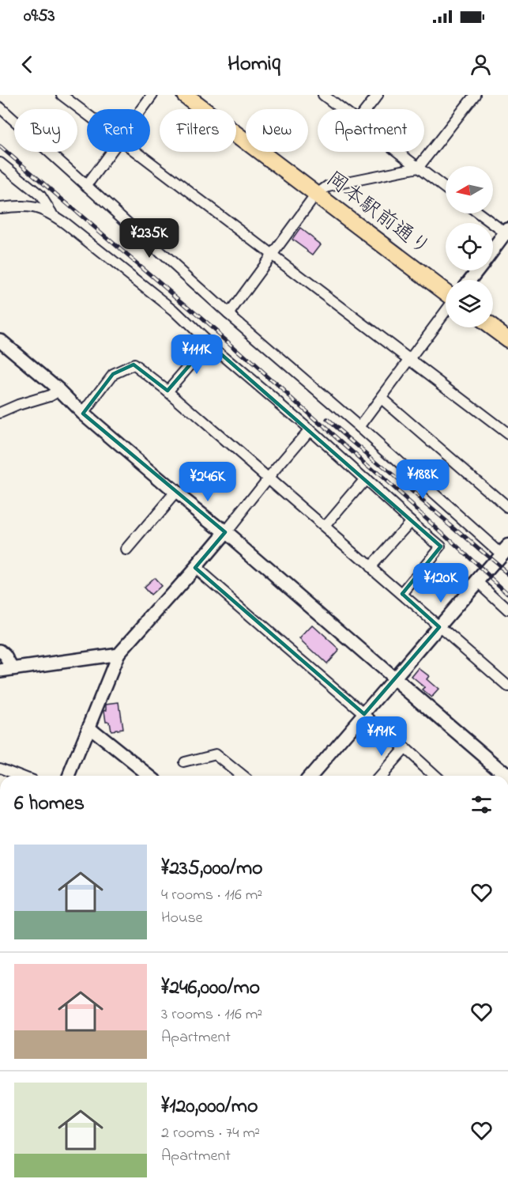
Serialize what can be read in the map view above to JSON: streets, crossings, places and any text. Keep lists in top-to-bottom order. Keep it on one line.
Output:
{"streets":{"main road":["岡本駅前通り"]},"north":"left","page":{"status":"09:53","header":"Homiq","chip":["Buy","Rent","Filters","New","Apartment"],"price":["¥235K","¥111K","¥188K","¥246K","¥120K","¥191K"],"heading":"6 homes","list":[{"name":"¥235,000/mo","note":"4 rooms · 116 m² · House"},{"name":"¥246,000/mo","note":"3 rooms · 116 m² · Apartment"},{"name":"¥120,000/mo","note":"2 rooms · 74 m² · Apartment"}]}}
